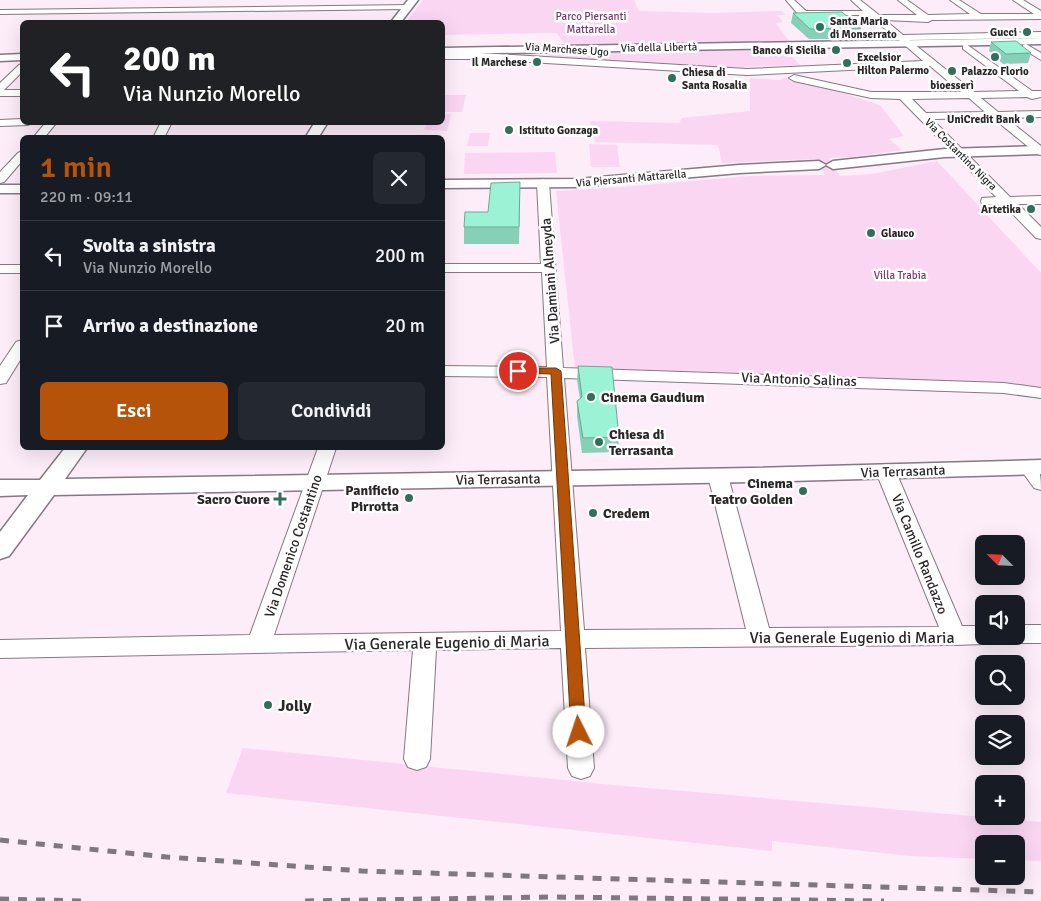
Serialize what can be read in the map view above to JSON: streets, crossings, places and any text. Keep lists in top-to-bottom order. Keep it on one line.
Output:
{"streets":{"street":["Via della Libertà","Via Marchese Ugo","Via Costantino Nigra","Via Piersanti Mattarella","Via Damiani Almeyda","Via Antonio Salinas","Via Terrasanta","Via Domenico Costantino","Via Camillo Randazzo","Via Generale Eugenio di Maria"]},"crossings":[["Via Costantino Nigra","Via Piersanti Mattarella"],["Via Piersanti Mattarella","Via Damiani Almeyda"],["Via Damiani Almeyda","Via Antonio Salinas"],["Via Damiani Almeyda","Via Terrasanta"],["Via Damiani Almeyda","Via Generale Eugenio di Maria"],["Via Terrasanta","Via Domenico Costantino"],["Via Terrasanta","Via Camillo Randazzo"],["Via Domenico Costantino","Via Generale Eugenio di Maria"],["Via Camillo Randazzo","Via Generale Eugenio di Maria"]],"parks":["Parco Piersanti Mattarella","Villa Trabia"],"places":{"other":["Santa Maria di Monserrato","Gucci","Banco di Sicilia","Palazzo Florio","Il Marchese","Excelsior Hilton Palermo","bioesserì","Chiesa di Santa Rosalia","UniCredit Bank","Istituto Gonzaga","Artetika","Glauco","Cinema Gaudium","Chiesa di Terrasanta","Cinema Teatro Golden","Panificio Pirrotta","Credem","Jolly"],"health":["Sacro Cuore"]},"north":"top left","page":{"turn":["200 m","Via Nunzio Morello"],"heading":["1 min","220 m · 09:11"],"list":[{"name":"Svolta a sinistra","note":"Via Nunzio Morello","value":"200 m"},{"name":"Arrivo a destinazione","value":"20 m"}],"buttons":["Esci","Condividi"],"map_buttons":["+","−"]}}
